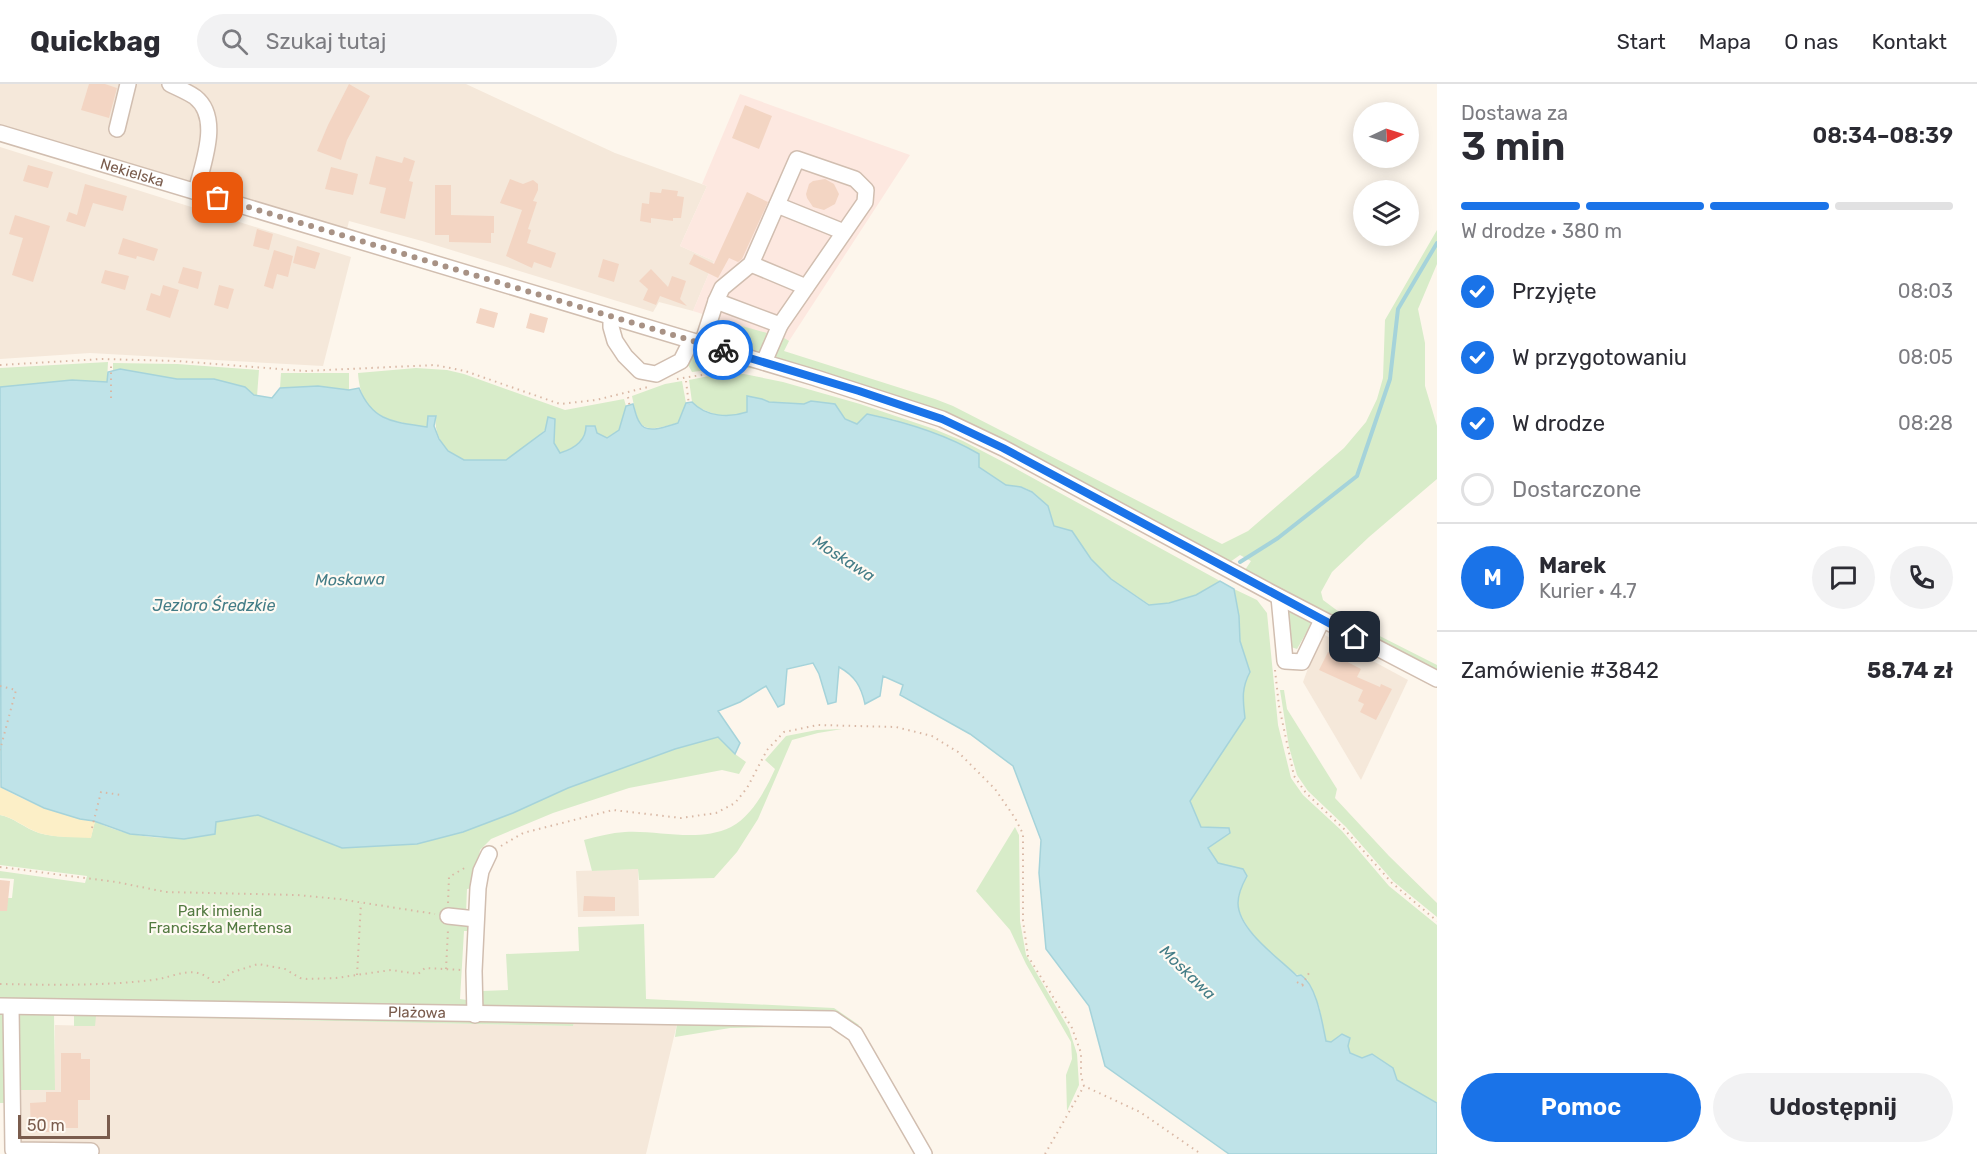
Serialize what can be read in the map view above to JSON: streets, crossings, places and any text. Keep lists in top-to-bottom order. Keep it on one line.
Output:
{"streets":{"street":["Nekielska","Plażowa"]},"water":["Moskawa","Jezioro Średzkie"],"parks":["Park imienia Franciszka Mertensa"],"scale_bar":"50 m","north":"right","page":{"header":"Quickbag","search":"Szukaj tutaj","nav":["Start","Mapa","O nas","Kontakt"],"heading":["3 min","Dostawa za","08:34–08:39"],"panel":["Marek","Kurier · 4.7","Zamówienie #3842","58.74 zł"],"bar":"W drodze · 380 m","list":[["Przyjęte","08:03"],["W przygotowaniu","08:05"],["W drodze","08:28"],"Dostarczone"],"round":"M","buttons":["Pomoc","Udostępnij"],"scale":"50 m"}}
